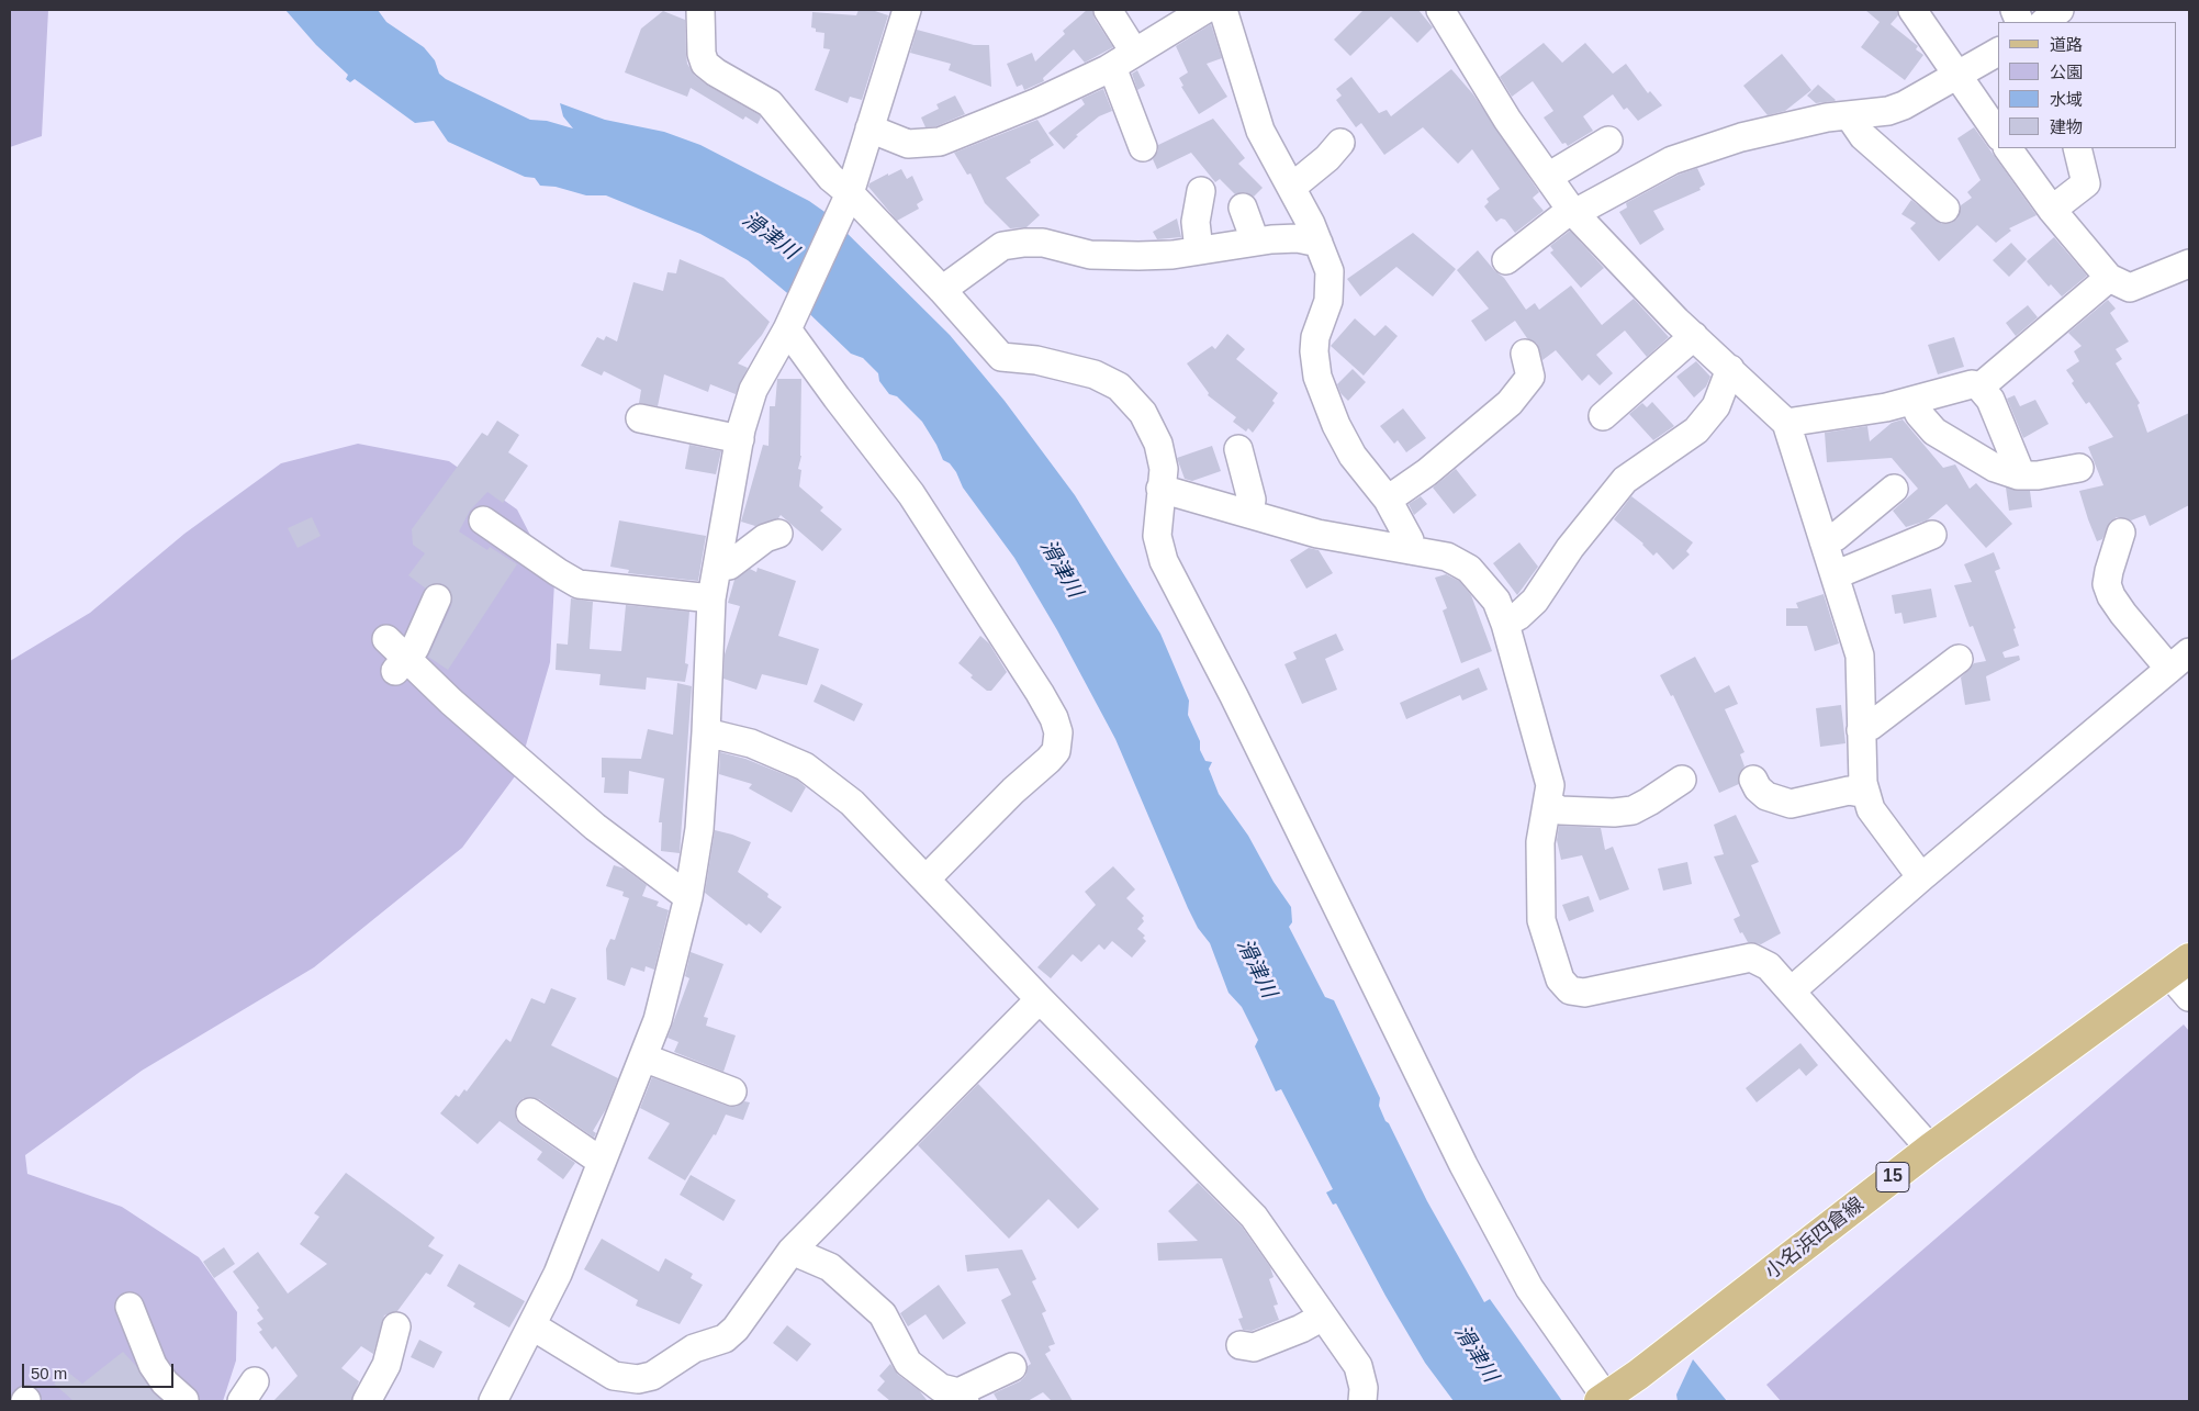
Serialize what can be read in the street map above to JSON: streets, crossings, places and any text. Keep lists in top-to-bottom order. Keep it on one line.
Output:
{"streets":{"main road":["15","小名浜四倉線"]},"water":["滑津川"],"legend":["道路","公園","水域","建物"],"scale_bar":"50 m"}
